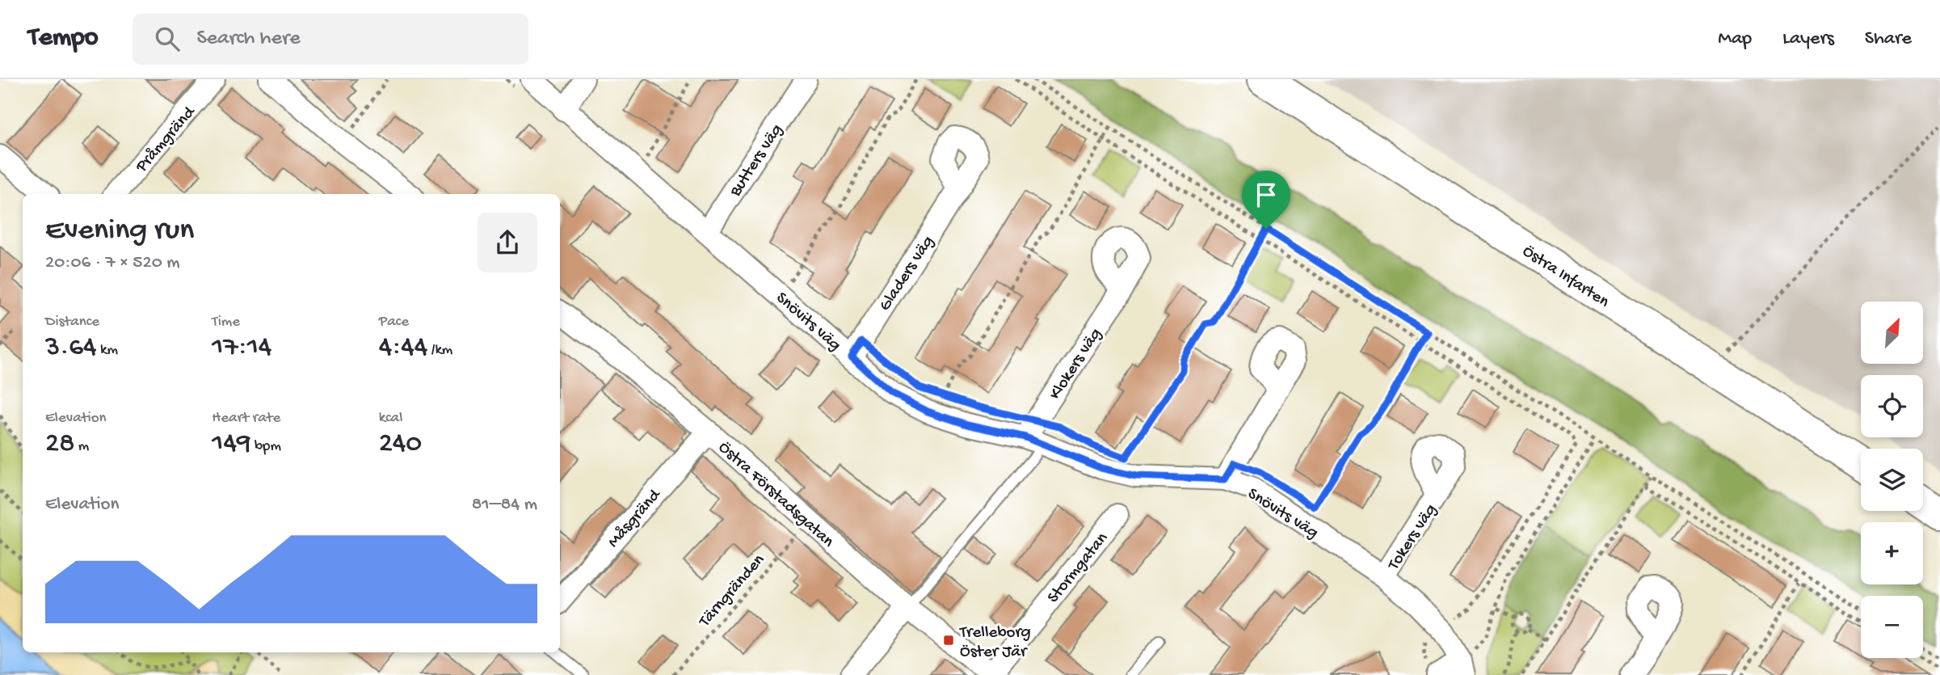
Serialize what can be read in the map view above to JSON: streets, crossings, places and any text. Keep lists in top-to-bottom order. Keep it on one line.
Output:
{"streets":{"main road":["Östra Infarten"],"street":["Pråmgränd","Butters väg","Gladers väg","Snövits väg","Klokers väg","Östra Förstadsgatan","Måsgränd","Tokers väg","Stormgatan"],"path":["Tärngränden"]},"crossings":[["Butters väg","Snövits väg"],["Gladers väg","Snövits väg"],["Snövits väg","Klokers väg"],["Snövits väg","Tokers väg"],["Östra Förstadsgatan","Måsgränd"],["Östra Förstadsgatan","Stormgatan"],["Östra Förstadsgatan","Tärngränden"]],"places":{"transit":["Trelleborg Öster Jär"]},"north":"top right","page":{"header":"Tempo","search":"Search here","nav":["Map","Layers","Share"],"heading":["Evening run","20:06 · 7 × 520 m"],"stats":[["Distance","3.64 km"],["Time","17:14"],["Pace","4:44 /km"],["Elevation","28 m"],["Heart rate","149 bpm"],["kcal","240"]],"map_buttons":["+","−"],"chart":["Elevation","81–84 m"]}}
